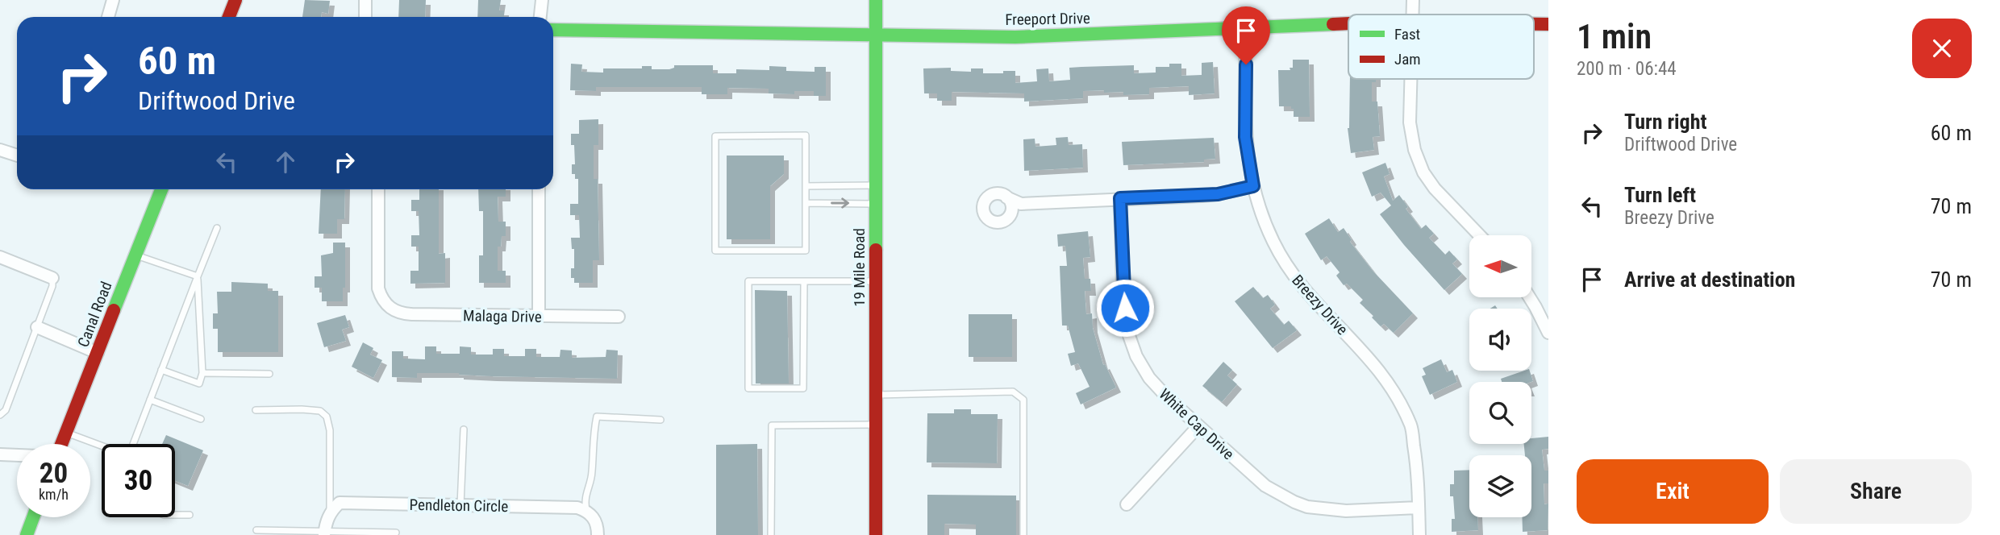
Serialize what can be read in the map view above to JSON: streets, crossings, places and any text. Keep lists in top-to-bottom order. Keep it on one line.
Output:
{"streets":{"street":["Freeport Drive","19 Mile Road","Breezy Drive","Canal Road","Malaga Drive","White Cap Drive","Pendleton Circle"]},"crossings":[["Freeport Drive","19 Mile Road"],["Freeport Drive","Breezy Drive"],["Breezy Drive","White Cap Drive"]],"legend":["Fast","Jam"],"north":"left","page":{"heading":["1 min","200 m · 06:44"],"turn":["60 m","Driftwood Drive"],"list":[{"name":"Turn right","note":"Driftwood Drive","value":"60 m"},{"name":"Turn left","note":"Breezy Drive","value":"70 m"},{"name":"Arrive at destination","value":"70 m"}],"speed":"20 km/h","limit":"30","buttons":["Exit","Share"]}}
